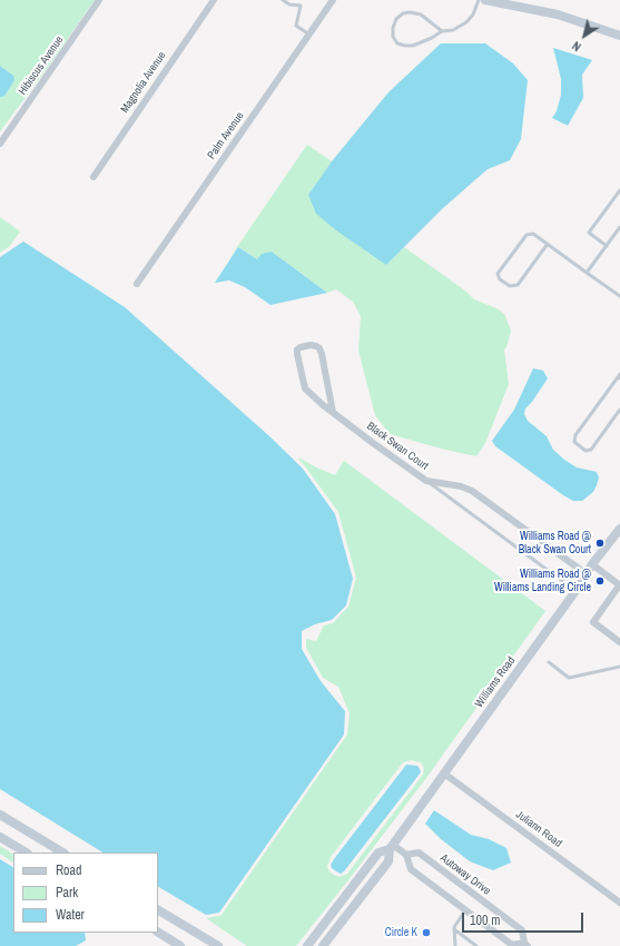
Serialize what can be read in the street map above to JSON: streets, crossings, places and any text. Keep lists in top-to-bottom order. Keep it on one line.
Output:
{"streets":{"street":["Hibiscus Avenue","Magnolia Avenue","Palm Avenue","Black Swan Court","Williams Road","Juliann Road","Autoway Drive"]},"crossings":[["Black Swan Court","Williams Road"],["Williams Road","Juliann Road"],["Williams Road","Autoway Drive"]],"places":["Williams Road @ Black Swan Court","Williams Road @ Williams Landing Circle","Circle K"],"legend":["Road","Park","Water"],"scale_bar":"100 m","north":"bottom left"}
